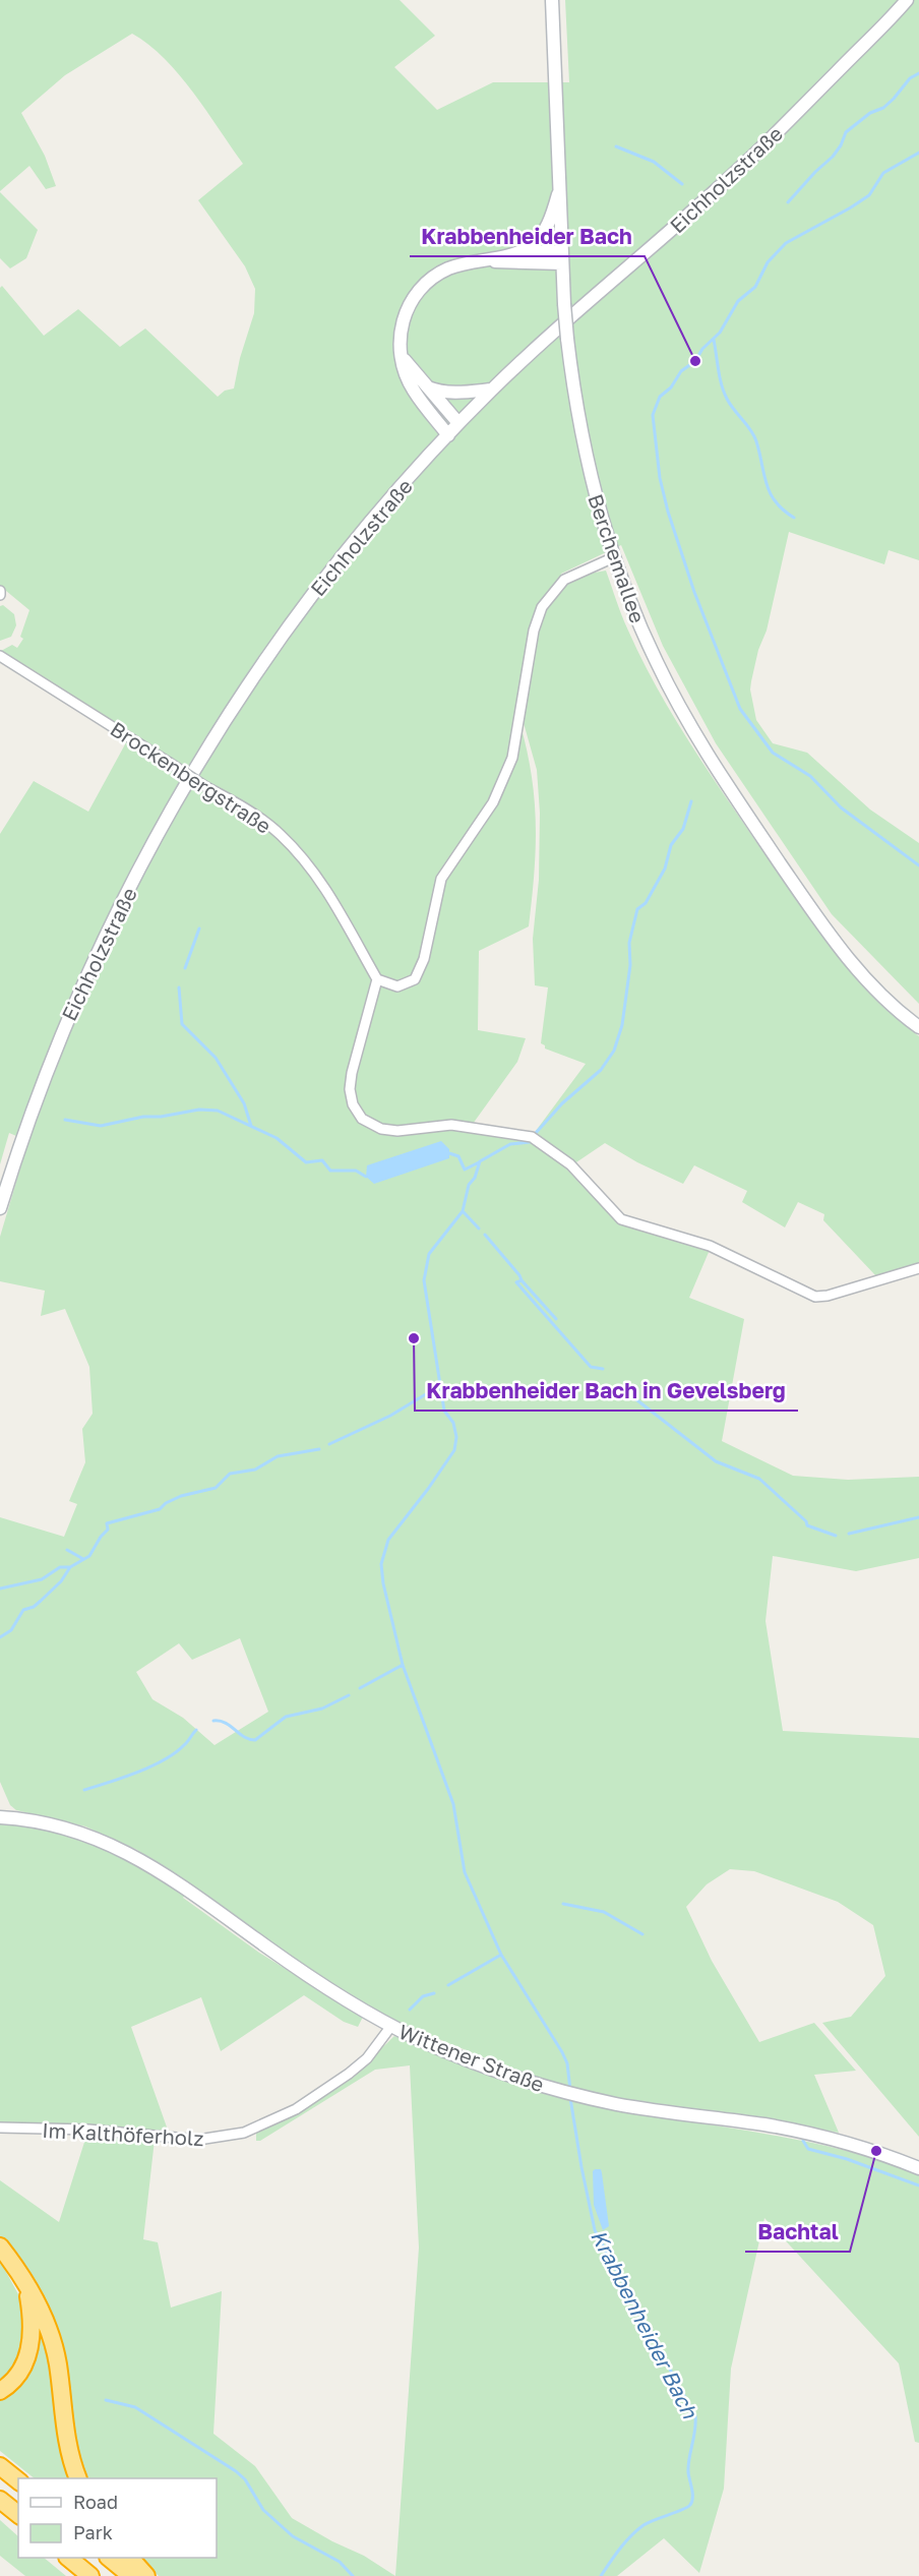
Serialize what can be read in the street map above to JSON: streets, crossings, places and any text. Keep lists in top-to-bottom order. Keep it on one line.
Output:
{"streets":{"main road":["Eichholzstraße","Berchemallee","Wittener Straße"],"street":["Brockenbergstraße","Im Kalthöferholz"]},"crossings":[["Wittener Straße","Im Kalthöferholz"]],"water":["Krabbenheider Bach"],"places":["Krabbenheider Bach","Krabbenheider Bach in Gevelsberg","Bachtal"],"legend":["Road","Park"]}
